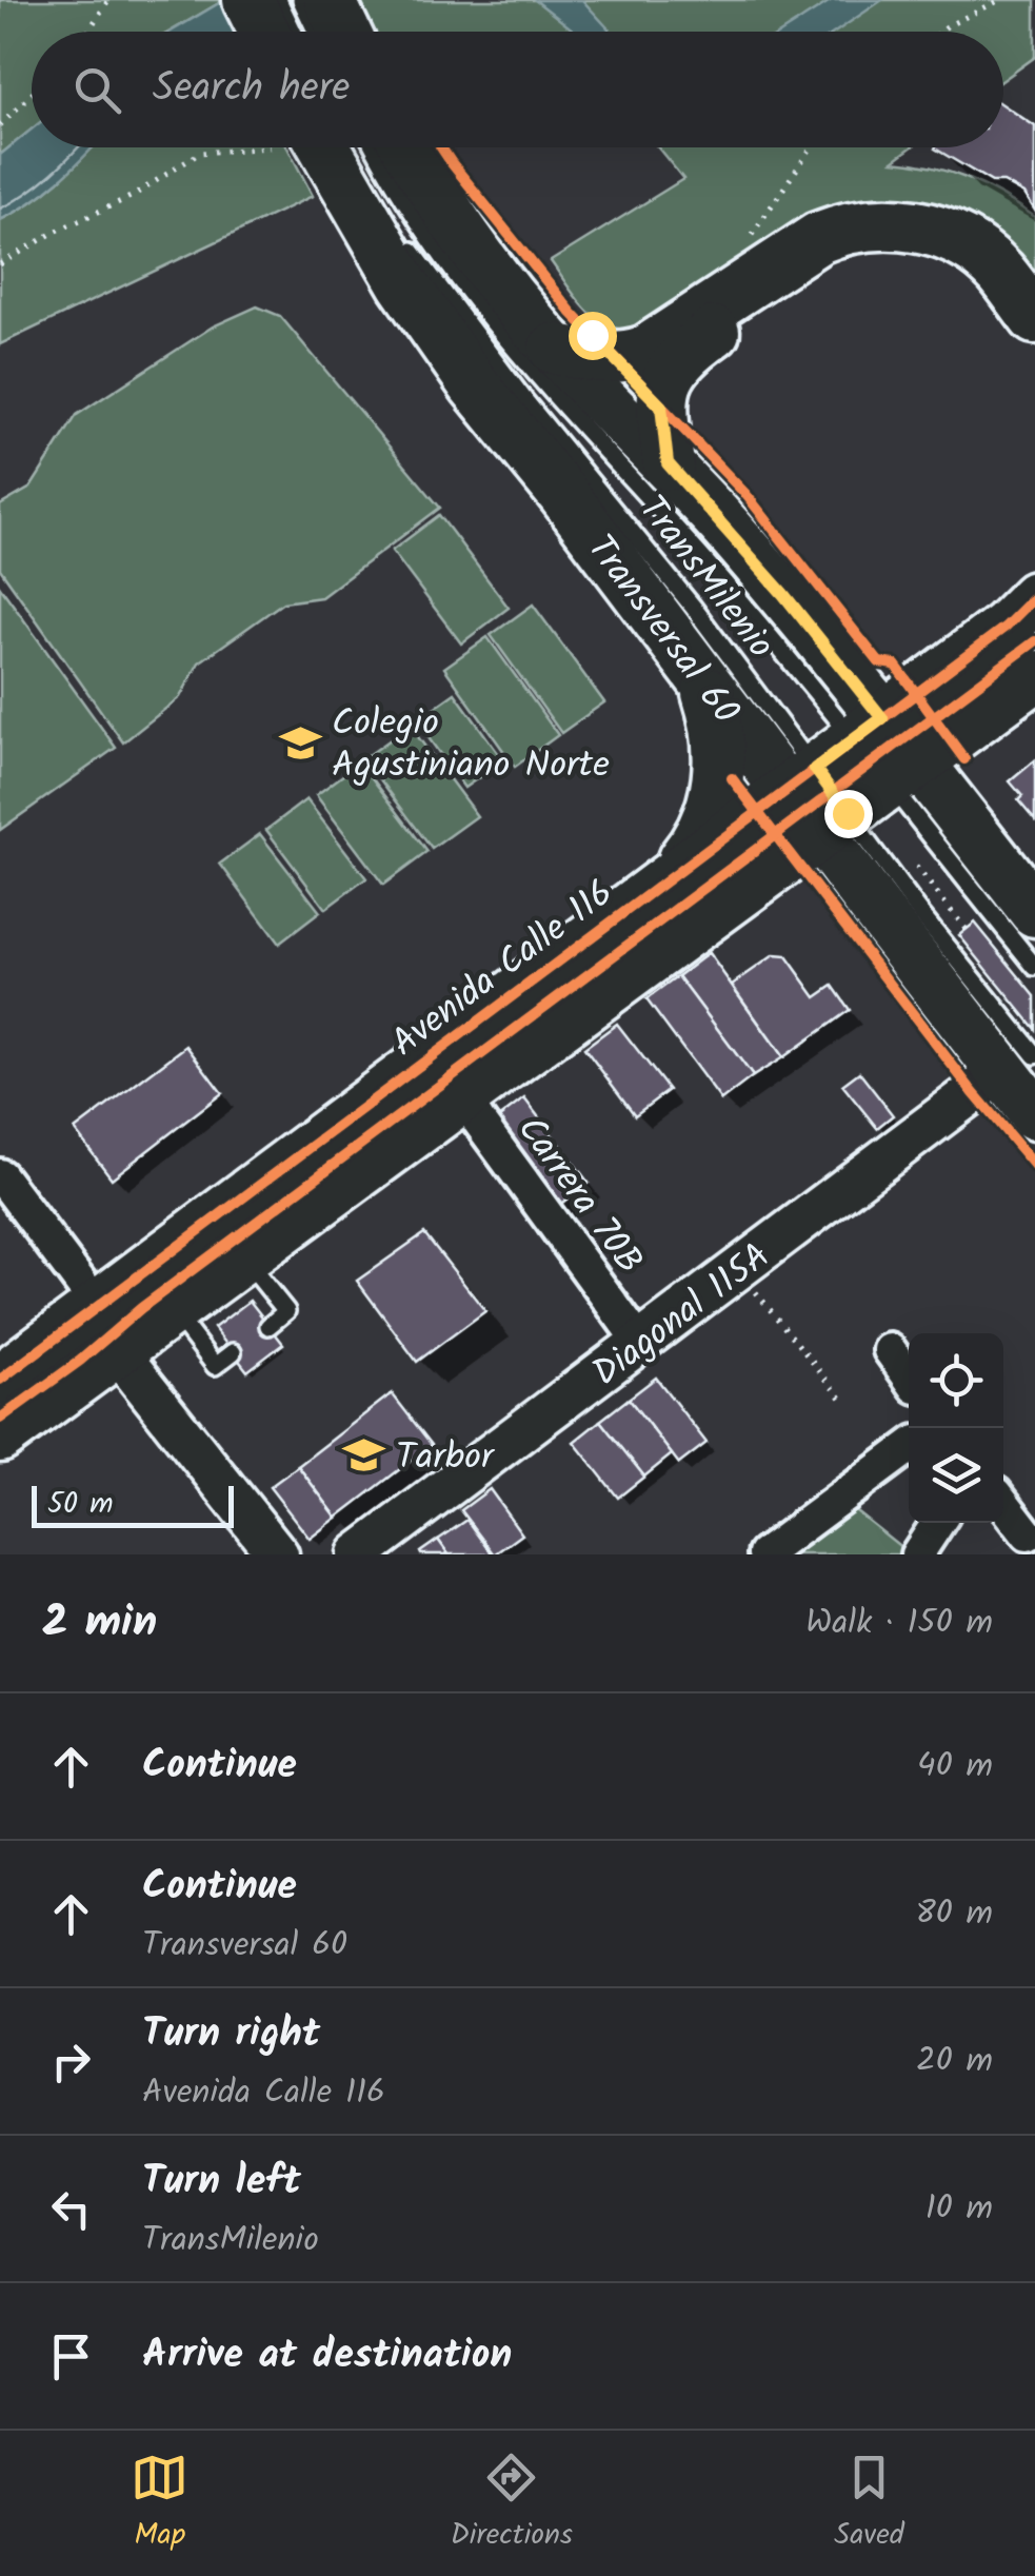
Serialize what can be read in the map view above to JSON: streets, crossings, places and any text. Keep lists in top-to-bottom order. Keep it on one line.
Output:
{"streets":{"main road":["Transversal 60","Avenida Calle 116"],"street":["Carrera 70B","Diagonal 115A"],"lane":["TransMilenio"]},"crossings":[["TransMilenio","Transversal 60"],["TransMilenio","Avenida Calle 116"],["Transversal 60","Avenida Calle 116"],["Transversal 60","Diagonal 115A"],["Avenida Calle 116","Carrera 70B"],["Carrera 70B","Diagonal 115A"]],"places":{"school or university":["Colegio Agustiniano Norte","Tarbor"]},"scale_bar":"50 m","page":{"search":"Search here","scale":"50 m","heading":["2 min","Walk · 150 m"],"list":[["Continue","40 m"],["Continue","Transversal 60","80 m"],["Turn right","Avenida Calle 116","20 m"],["Turn left","TransMilenio","10 m"],"Arrive at destination"],"nav":["Map","Directions","Saved"]}}
